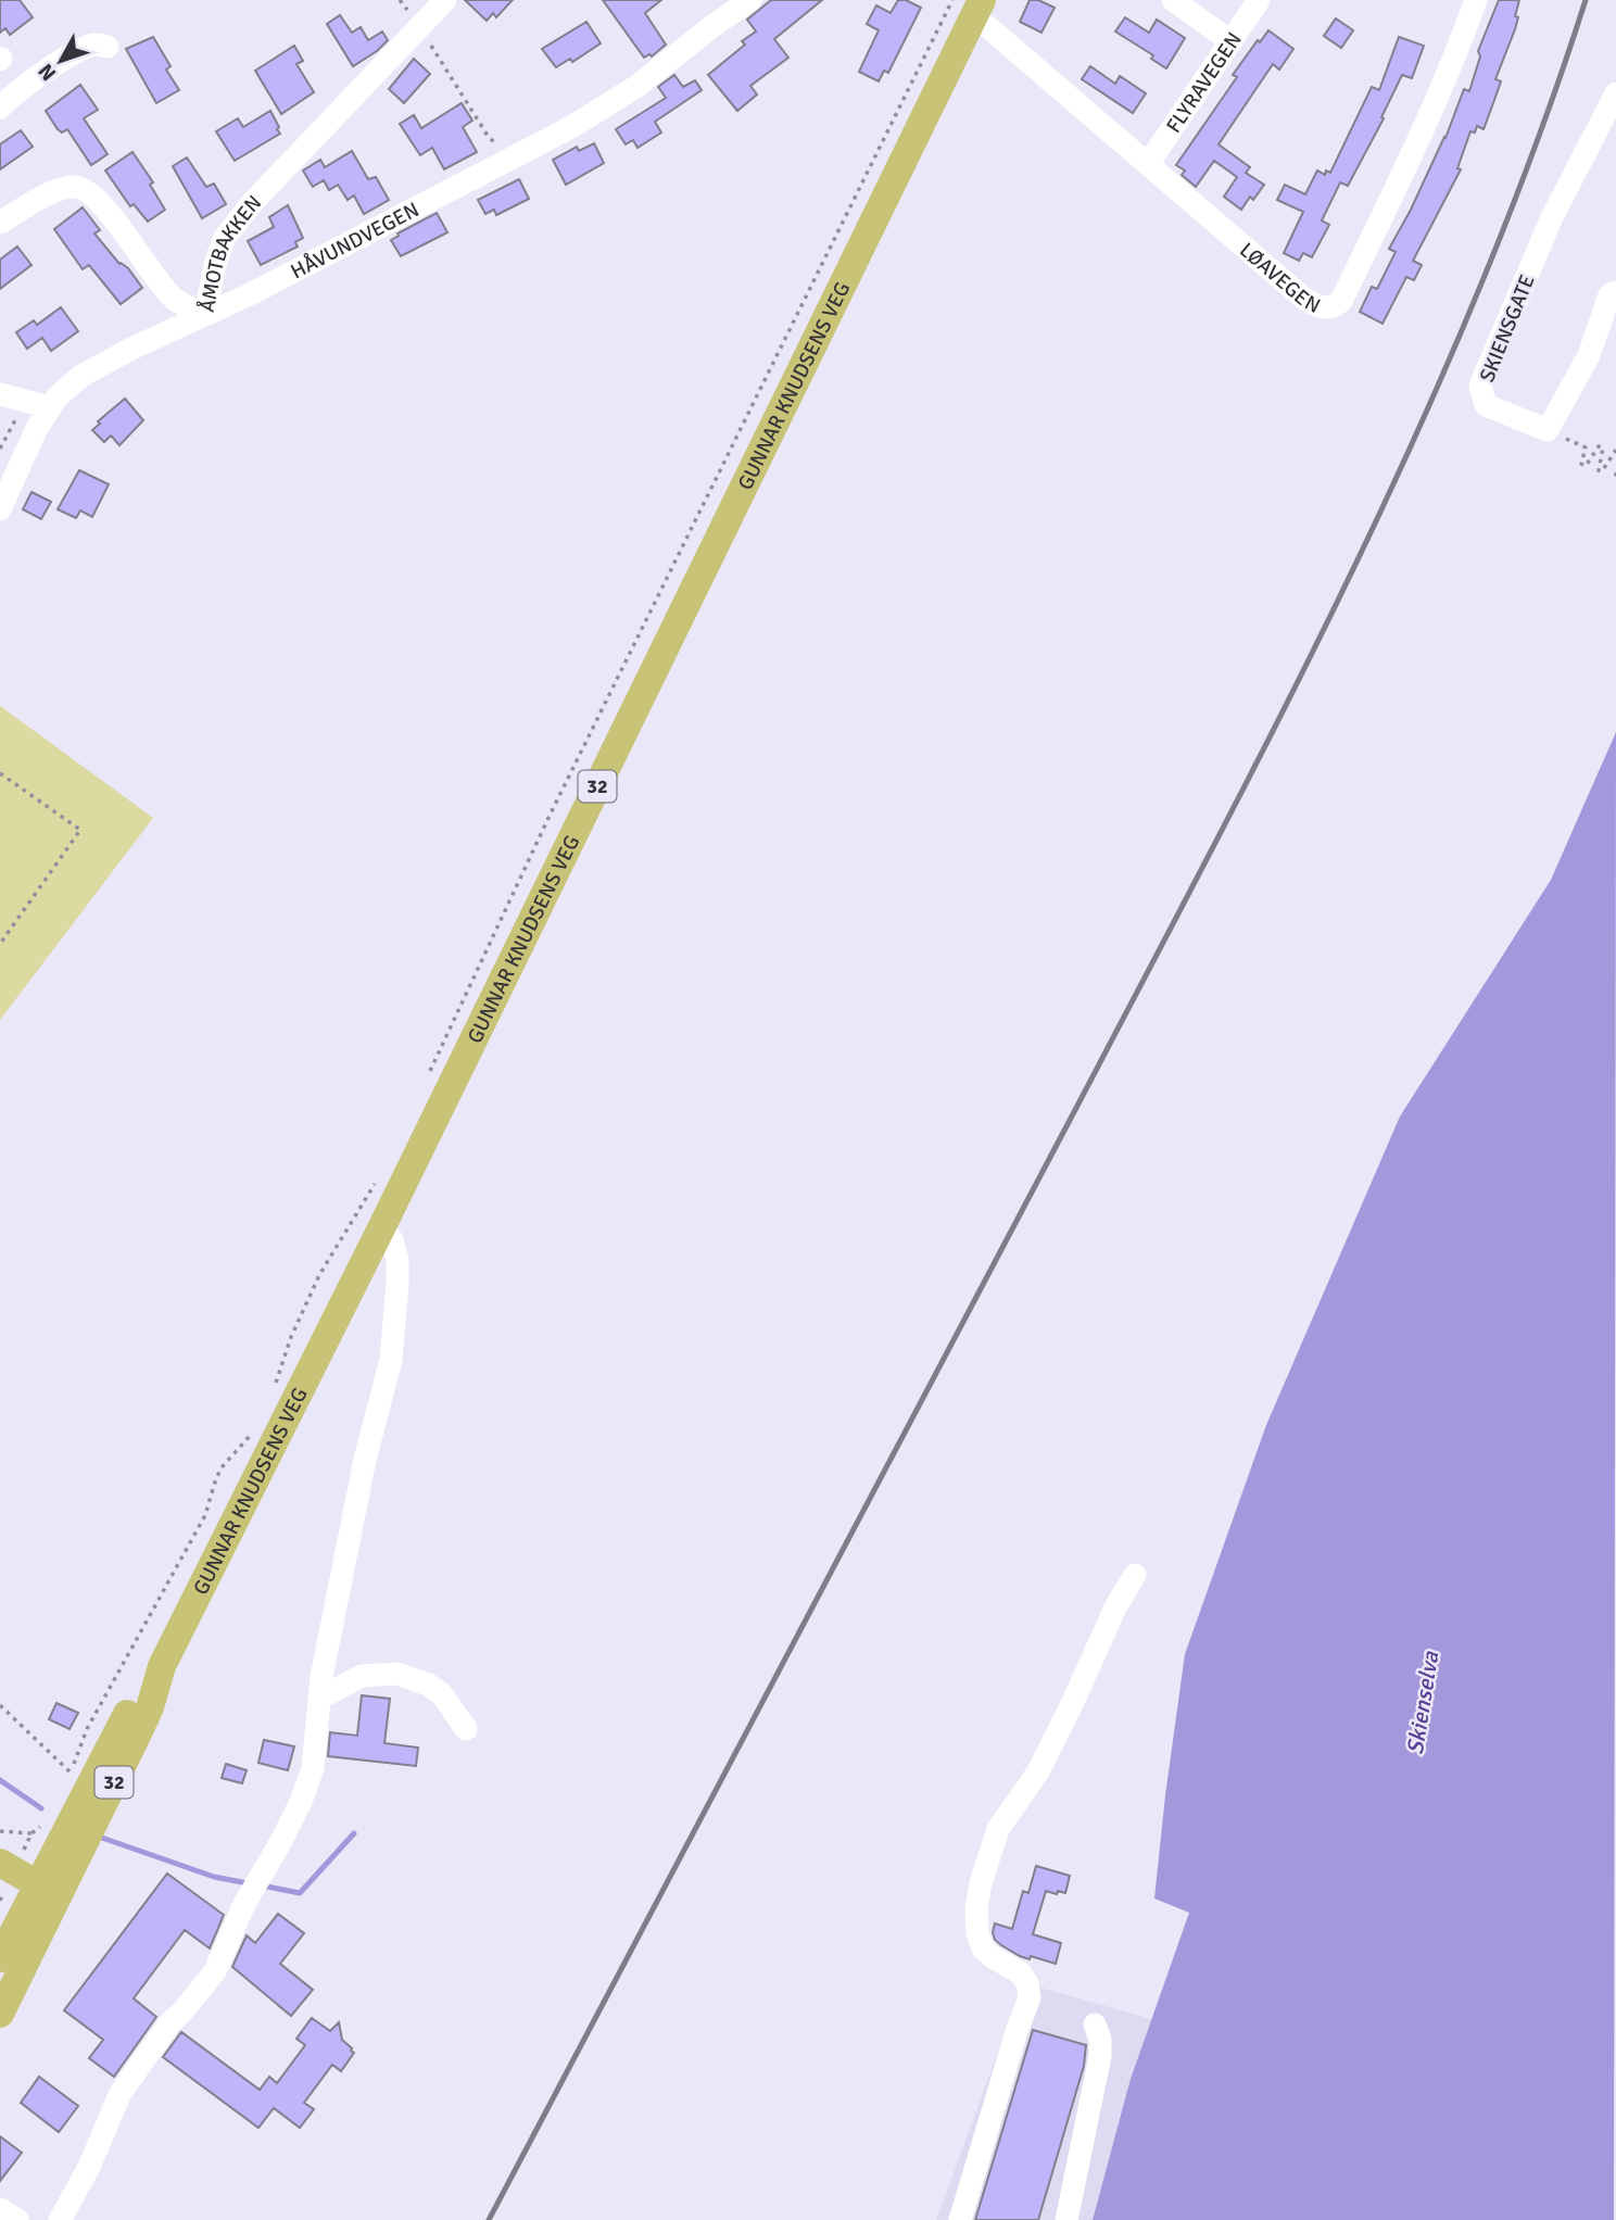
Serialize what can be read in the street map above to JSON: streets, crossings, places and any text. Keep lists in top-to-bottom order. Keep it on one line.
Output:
{"streets":{"main road":["GUNNAR KNUDSENS VEG","32"],"street":["FLYRAVEGEN","HÅVUNDVEGEN","ÅMOTBAKKEN","LØAVEGEN","SKIENSGATE"]},"crossings":[["FLYRAVEGEN","LØAVEGEN"],["HÅVUNDVEGEN","ÅMOTBAKKEN"],["LØAVEGEN","GUNNAR KNUDSENS VEG"]],"water":["Skienselva"],"north":"bottom left"}
